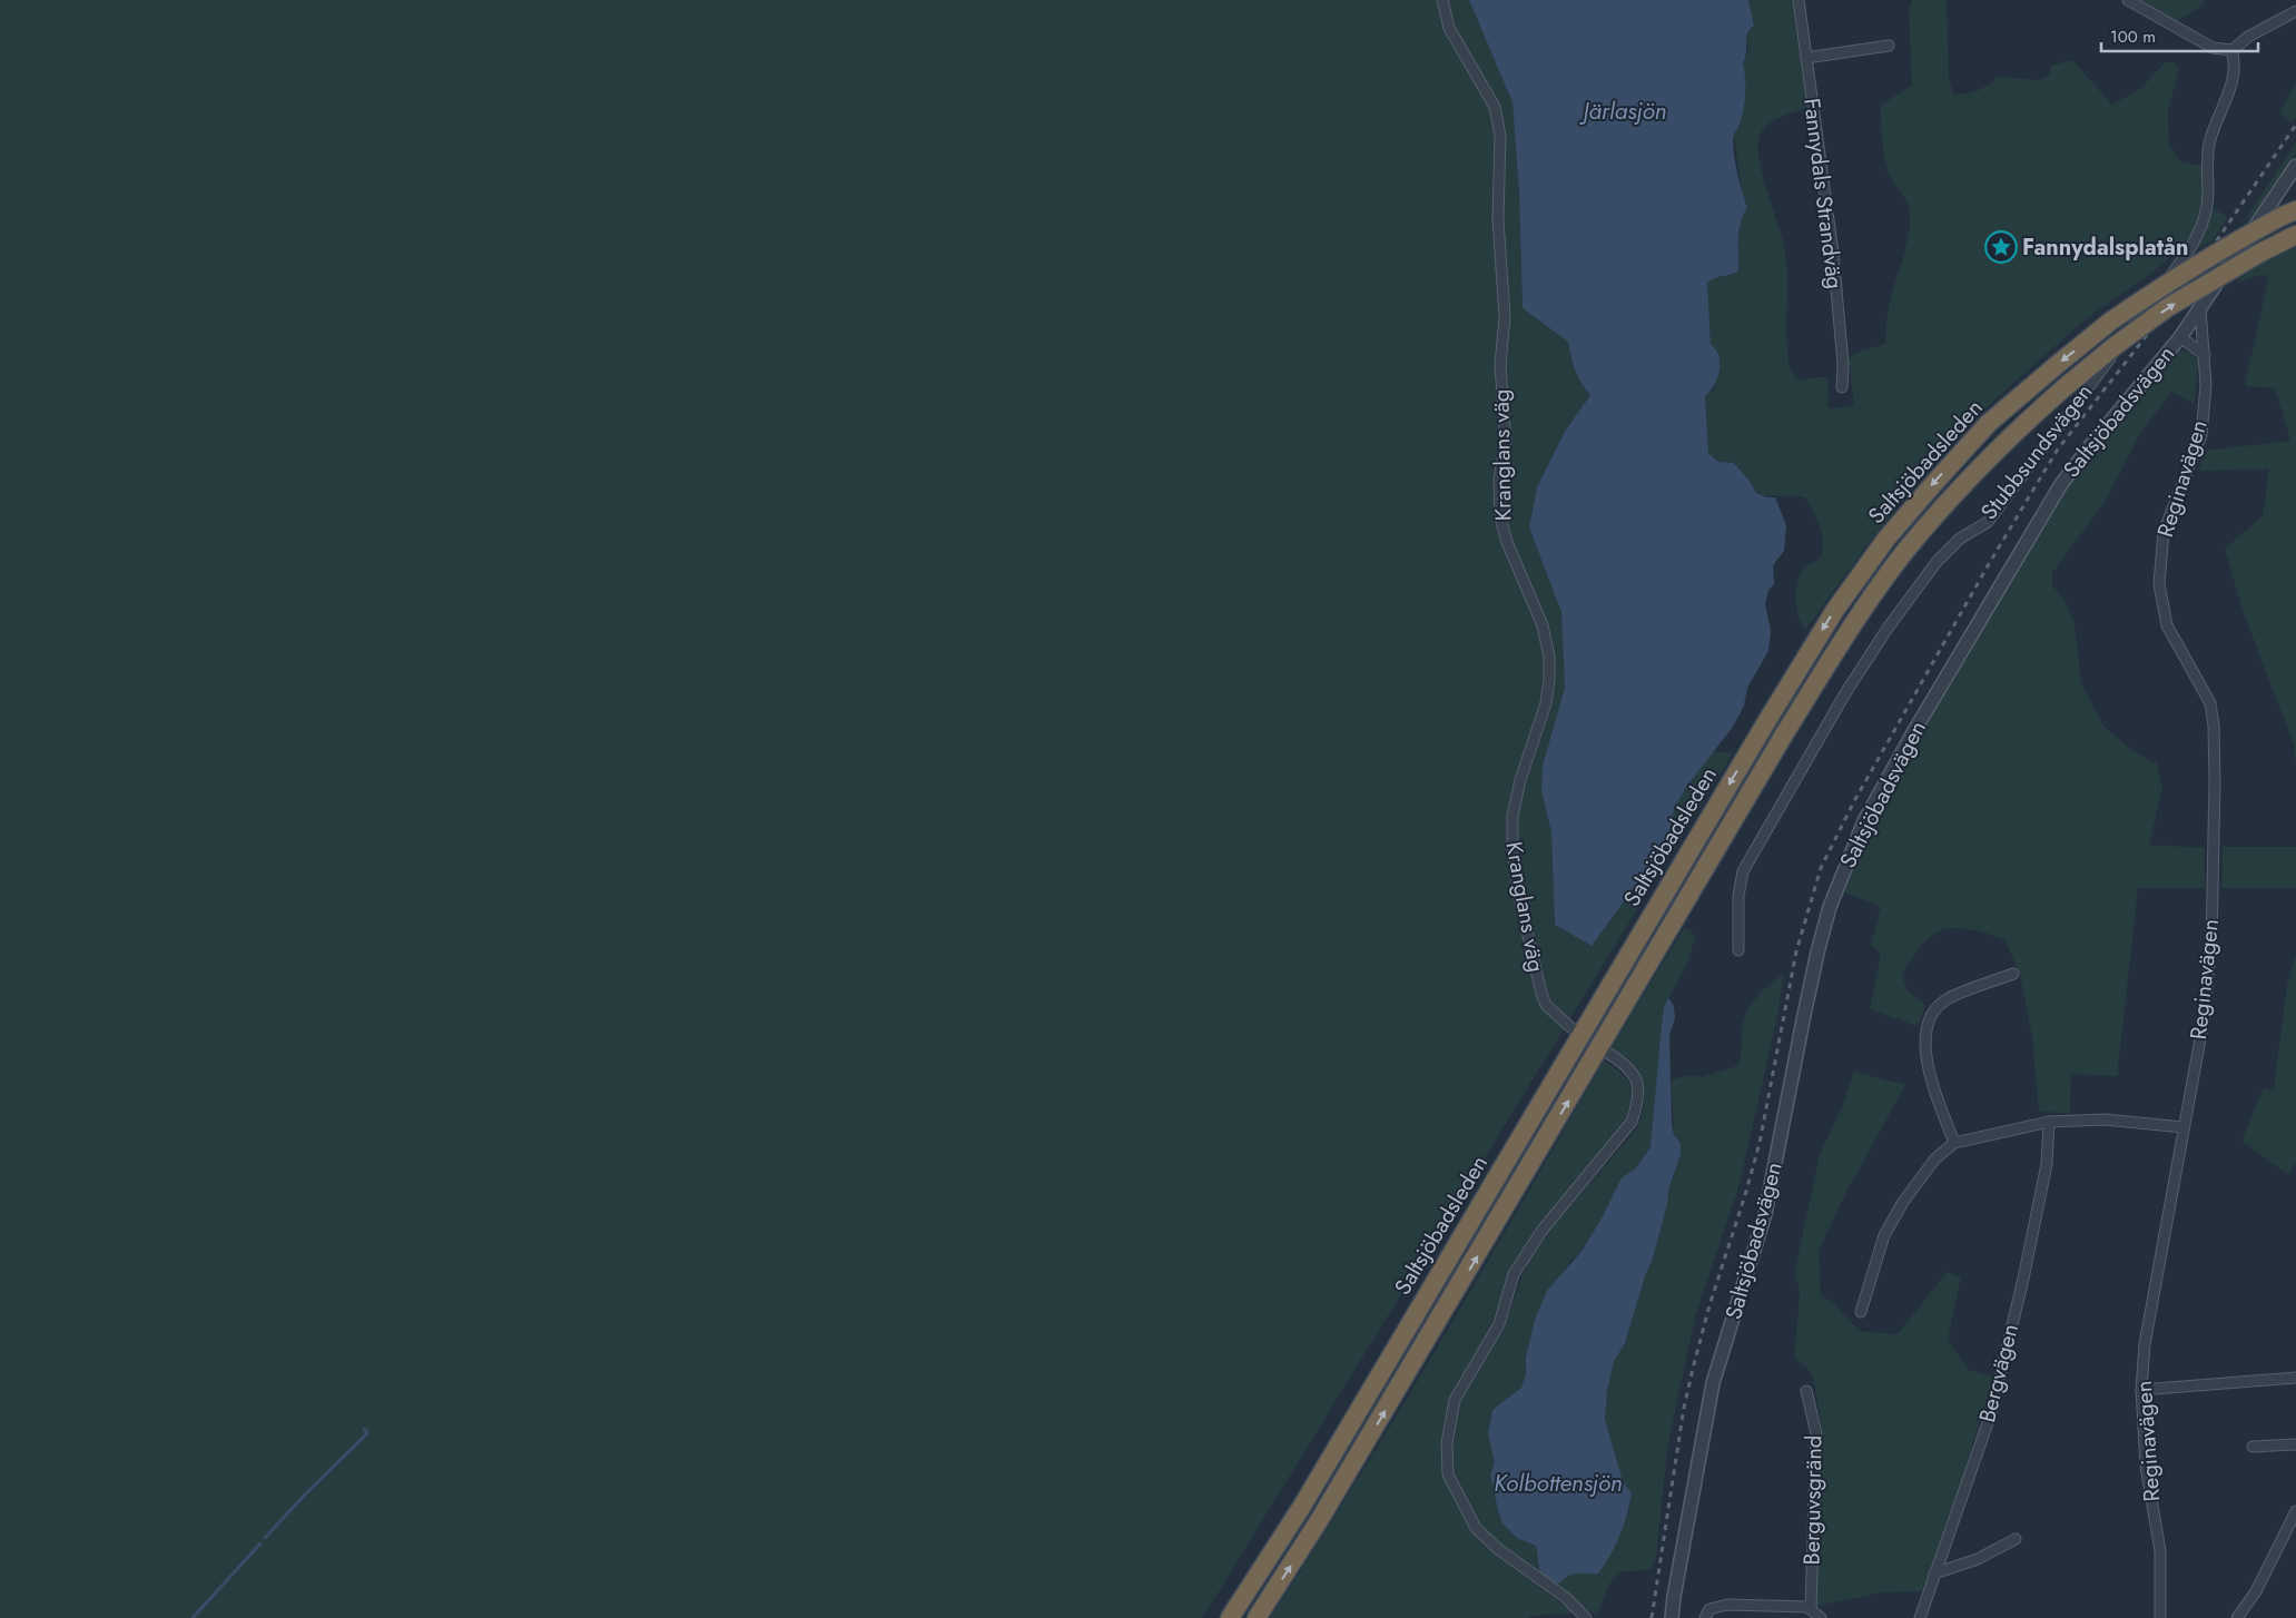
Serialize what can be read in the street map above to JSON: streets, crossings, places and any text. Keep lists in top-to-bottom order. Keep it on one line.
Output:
{"streets":{"highway":["Saltsjöbadsleden"],"street":["Fannydals Strandväg","Saltsjöbadsvägen","Stubbsundsvägen","Kranglans väg","Reginavägen","Bergvägen","Berguvsgränd"]},"crossings":[["Saltsjöbadsvägen","Reginavägen"]],"water":["Järlasjön","Kolbottensjön"],"places":{"place":["Fannydalsplatån"]},"scale_bar":"100 m"}
